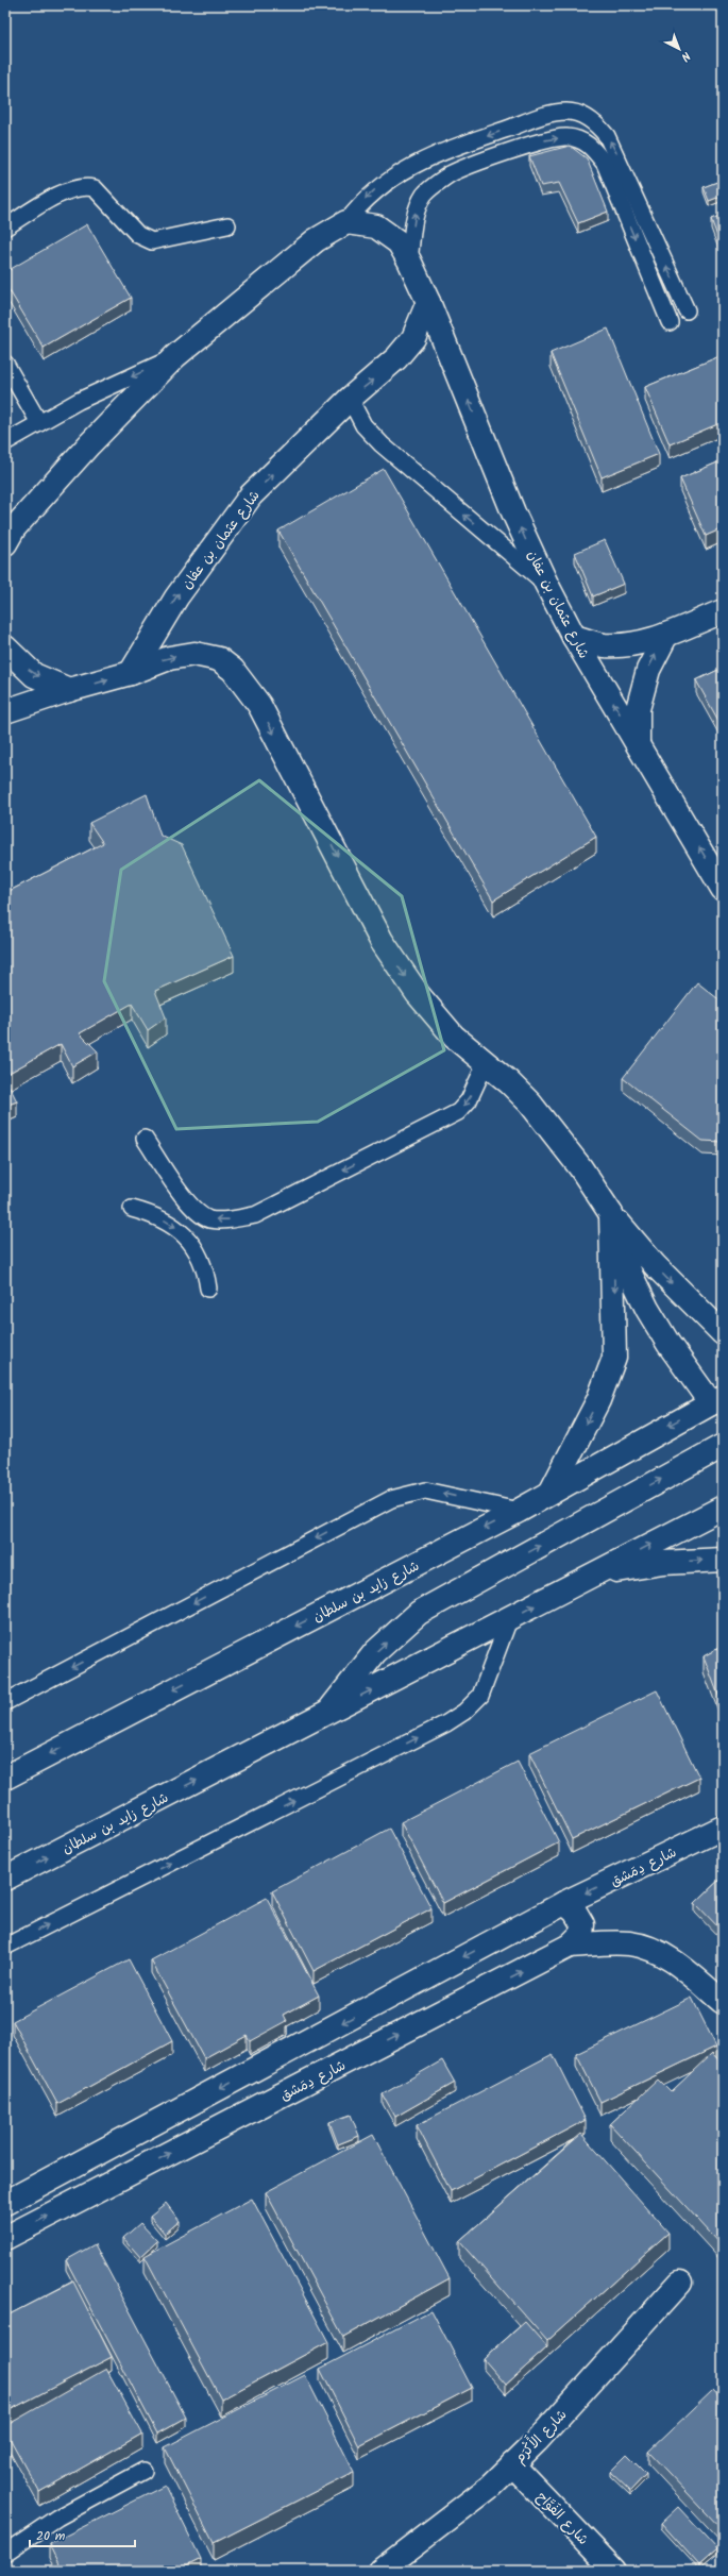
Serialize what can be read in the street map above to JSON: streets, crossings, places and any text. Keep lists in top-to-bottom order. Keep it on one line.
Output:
{"streets":{"main road":["شارع عثمان بن عفان","شارع زايد بن سلطان","شارع دِمَشق","شارع الأَكْرَم","شارع الفَوَّاح"]},"crossings":[["شارع الأَكْرَم","شارع الفَوَّاح"]],"one_way":["شارع عثمان بن عفان"],"scale_bar":"20 m","north":"bottom right"}
